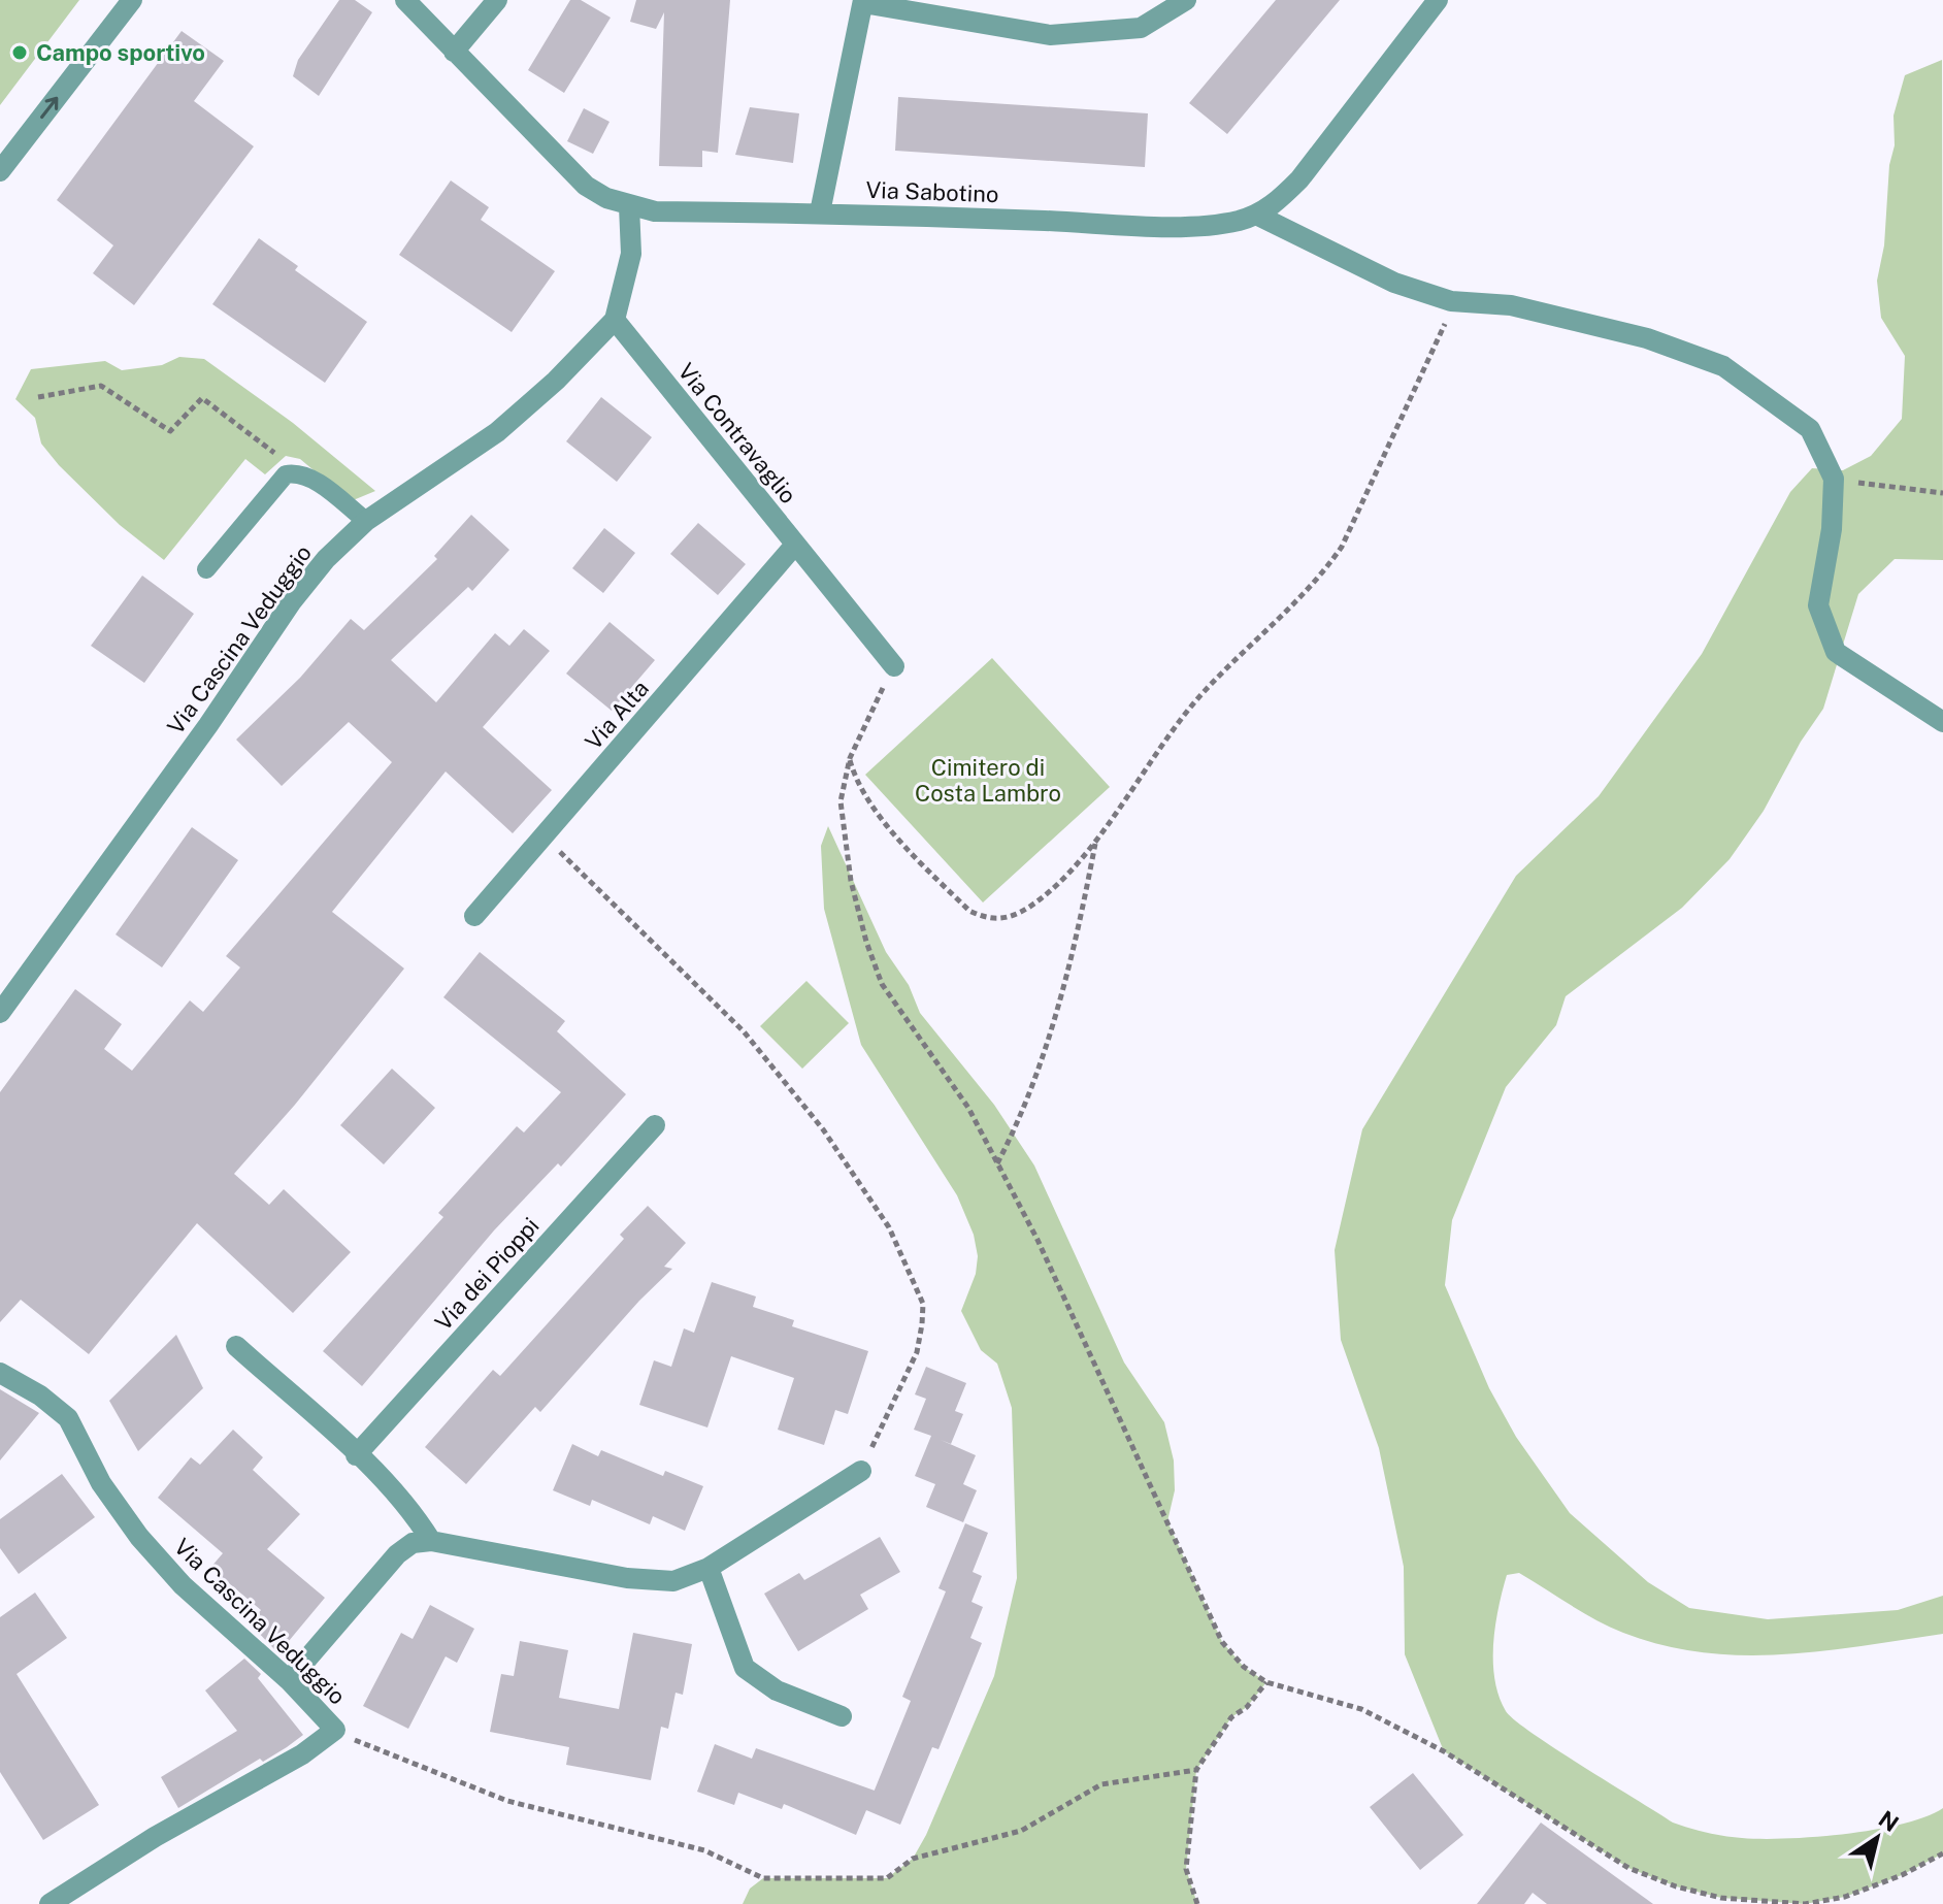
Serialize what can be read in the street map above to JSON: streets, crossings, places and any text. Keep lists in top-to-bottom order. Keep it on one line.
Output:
{"streets":{"street":["Via Sabotino","Via Contravaglio","Via Cascina Veduggio","Via Alta","Via dei Pioppi"]},"crossings":[["Via Contravaglio","Via Cascina Veduggio"],["Via Contravaglio","Via Alta"]],"parks":["Cimitero di Costa Lambro"],"places":["Campo sportivo"],"north":"top right"}
